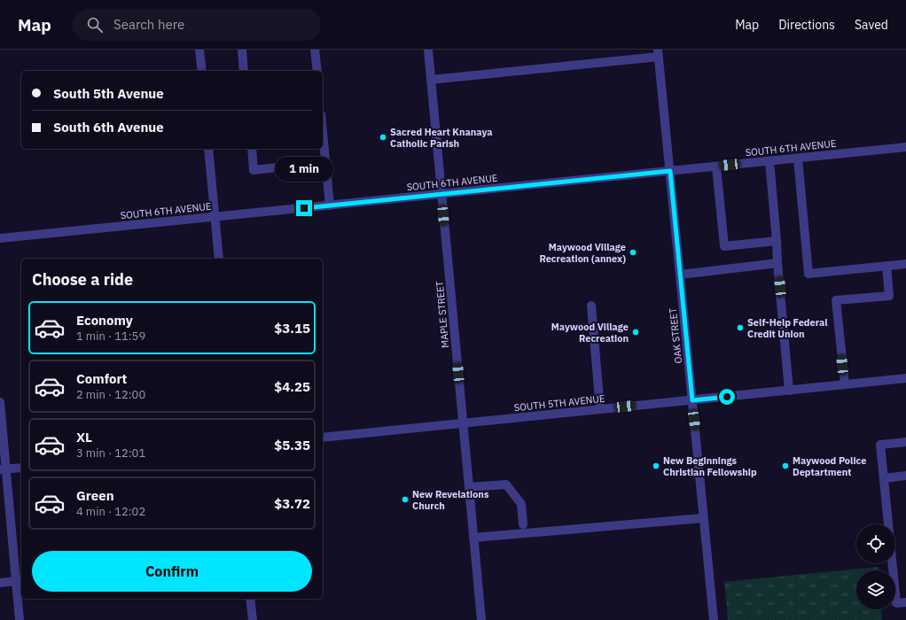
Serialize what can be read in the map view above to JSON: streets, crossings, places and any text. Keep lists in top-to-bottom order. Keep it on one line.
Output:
{"streets":{"street":["SOUTH 6TH AVENUE","MAPLE STREET","OAK STREET","SOUTH 5TH AVENUE"]},"crossings":[["SOUTH 6TH AVENUE","MAPLE STREET"],["SOUTH 6TH AVENUE","OAK STREET"],["MAPLE STREET","SOUTH 5TH AVENUE"],["OAK STREET","SOUTH 5TH AVENUE"]],"places":["Sacred Heart Knanaya Catholic Parish","Maywood Village Recreation (annex)","Self-Help Federal Credit Union","Maywood Village Recreation","New Beginnings Christian Fellowship","Maywood Police Deptartment","New Revelations Church"],"page":{"header":"Map","search":"Search here","nav":["Map","Directions","Saved"],"banner":["South 5th Avenue","South 6th Avenue"],"bubble":"1 min","heading":"Choose a ride","list":[{"name":"Economy","note":"1 min · 11:59","value":"$3.15"},{"name":"Comfort","note":"2 min · 12:00","value":"$4.25"},{"name":"XL","note":"3 min · 12:01","value":"$5.35"},{"name":"Green","note":"4 min · 12:02","value":"$3.72"}],"buttons":"Confirm"}}
